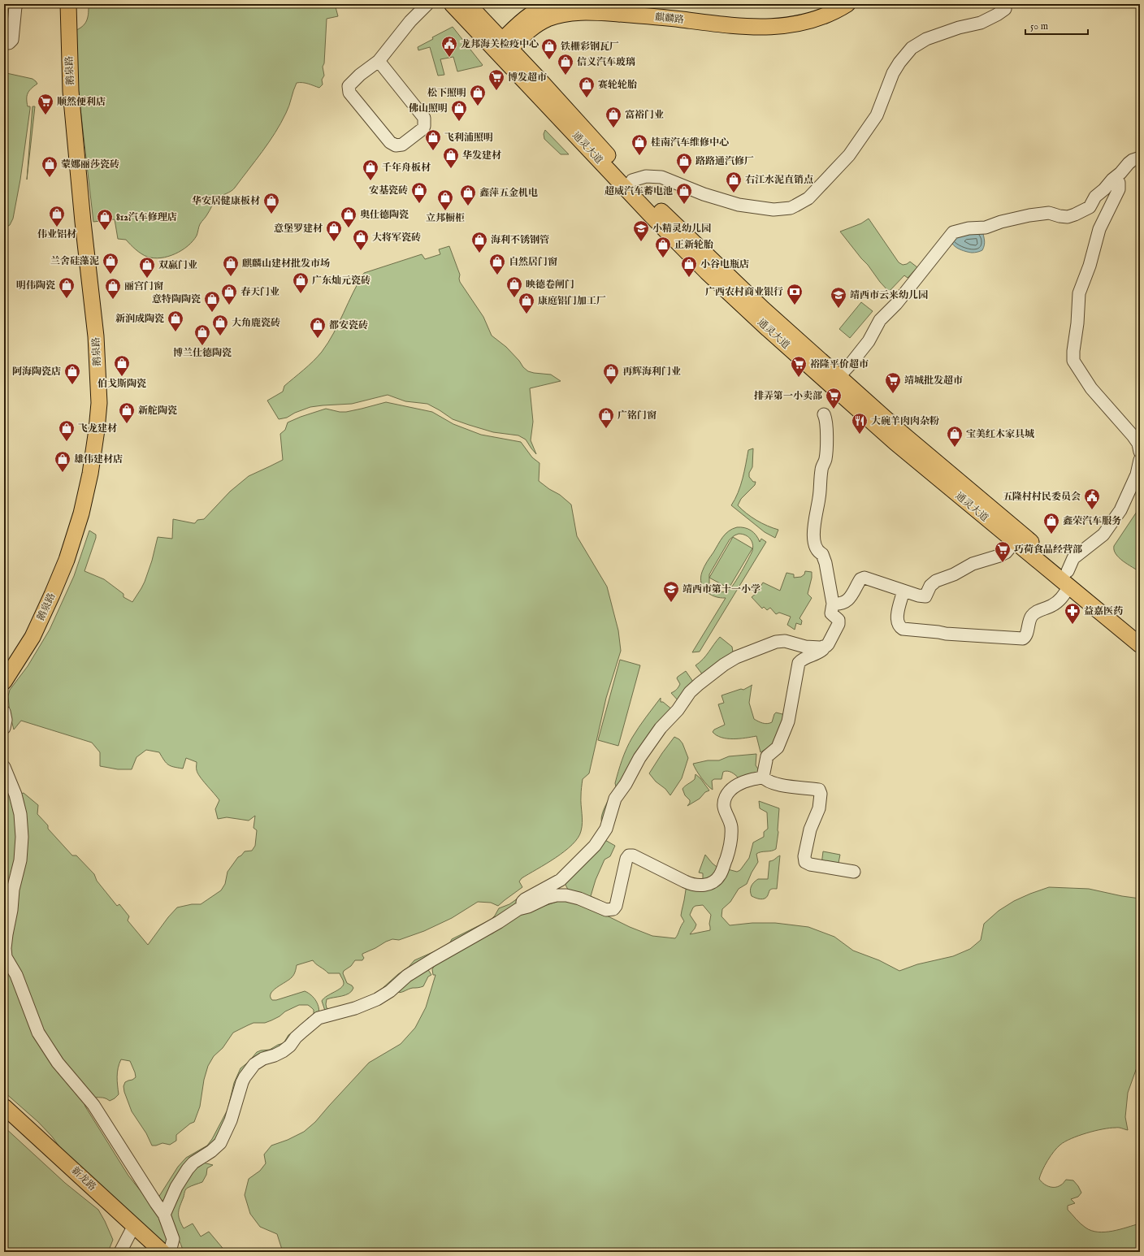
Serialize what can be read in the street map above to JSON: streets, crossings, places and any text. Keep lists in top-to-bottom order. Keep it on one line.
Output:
{"streets":{"main road":["麒麟路","鹅泉路","通灵大道","新龙路"]},"crossings":[["麒麟路","通灵大道"]],"places":{"public building":["龙邦海关检疫中心","五隆村村民委员会"],"shop":["铁栅彩钢瓦厂","信义汽车玻璃","赛轮轮胎","松下照明","佛山照明","富裕门业","飞利浦照明","桂南汽车维修中心","华发建材","路路通汽修厂","蒙娜丽莎瓷砖","千年舟板材","右江水泥直销点","安基瓷砖","超威汽车蓄电池","鑫萍五金机电","立邦橱柜","华安居健康板材","伟业铝材","奥仕德陶瓷","812汽车修理店","意堡罗建材","大将军瓷砖","海利不锈钢管","正新轮胎","兰舍硅藻泥","自然居门窗","麒麟山建材批发市场","小谷电瓶店","双赢门业","广东灿元瓷砖","映德卷闸门","明伟陶瓷","丽宫门窗","春天门业","意特陶陶瓷","康庭铝门加工厂","新润成陶瓷","大角鹿瓷砖","都安瓷砖","博兰仕德陶瓷","伯戈斯陶瓷","阿海陶瓷店","再辉海利门业","新舵陶瓷","广铭门窗","飞龙建材","宝美红木家具城","雄伟建材店","鑫荣汽车服务"],"supermarket":["博发超市","顺然便利店","裕隆平价超市","靖城批发超市","排弄第一小卖部","巧荷食品经营部"],"school or university":["小精灵幼儿园","靖西市云来幼儿园","靖西市第十一小学"],"bank":["广西农村商业银行"],"restaurant":["大碗羊肉肉杂粉"],"pharmacy":["益嘉医药"]},"scale_bar":"50 m"}
